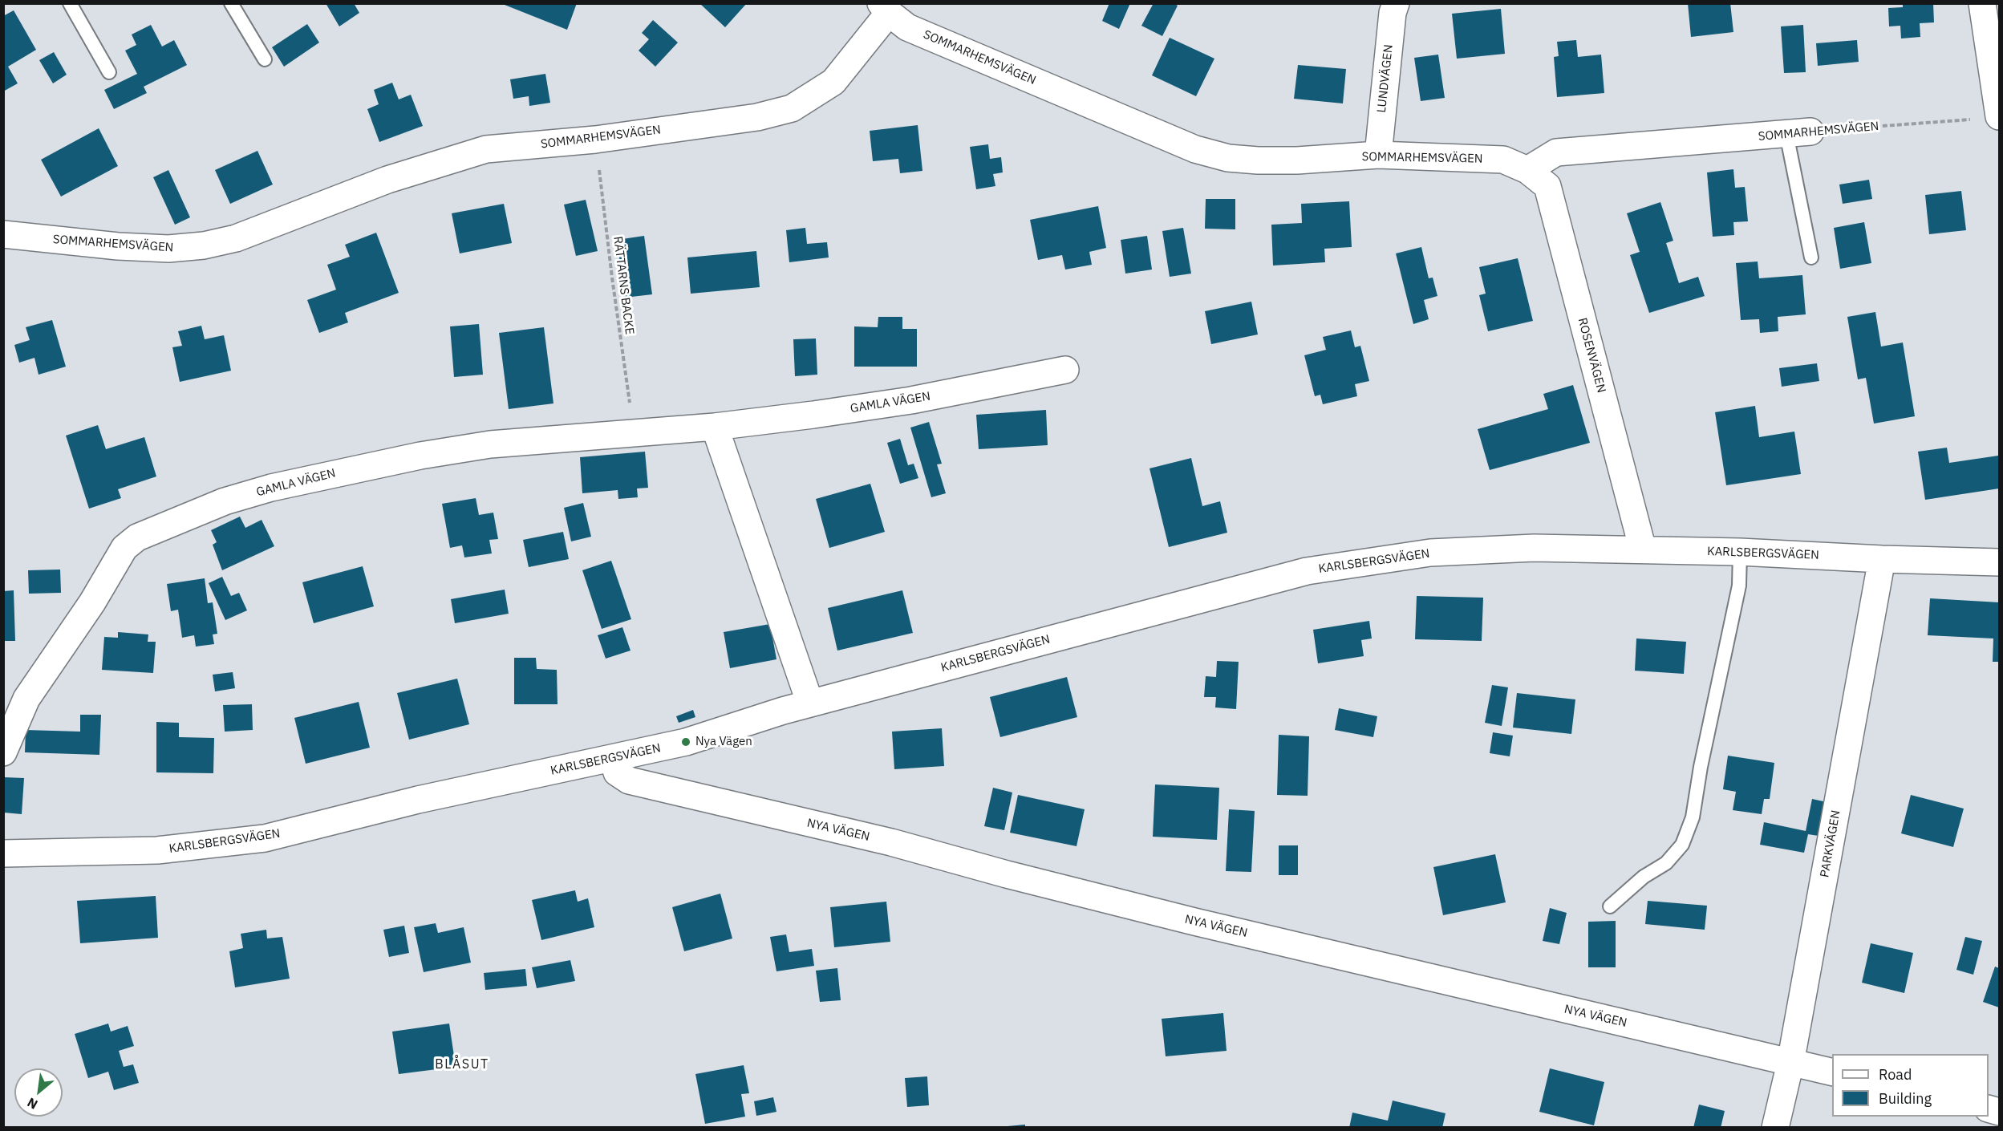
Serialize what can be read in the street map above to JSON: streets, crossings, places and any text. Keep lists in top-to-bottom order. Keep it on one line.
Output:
{"streets":{"street":["SOMMARHEMSVÄGEN","LUNDVÄGEN","ROSENVÄGEN","GAMLA VÄGEN","KARLSBERGSVÄGEN","NYA VÄGEN","PARKVÄGEN"],"path":["RÄTTARNS BACKE"]},"crossings":[["SOMMARHEMSVÄGEN","LUNDVÄGEN"],["SOMMARHEMSVÄGEN","RÄTTARNS BACKE"],["SOMMARHEMSVÄGEN","ROSENVÄGEN"],["RÄTTARNS BACKE","GAMLA VÄGEN"],["ROSENVÄGEN","KARLSBERGSVÄGEN"],["KARLSBERGSVÄGEN","NYA VÄGEN"],["KARLSBERGSVÄGEN","PARKVÄGEN"],["NYA VÄGEN","PARKVÄGEN"]],"districts":["BLÅSUT"],"places":["Nya Vägen"],"legend":["Road","Building"],"north":"bottom left"}
